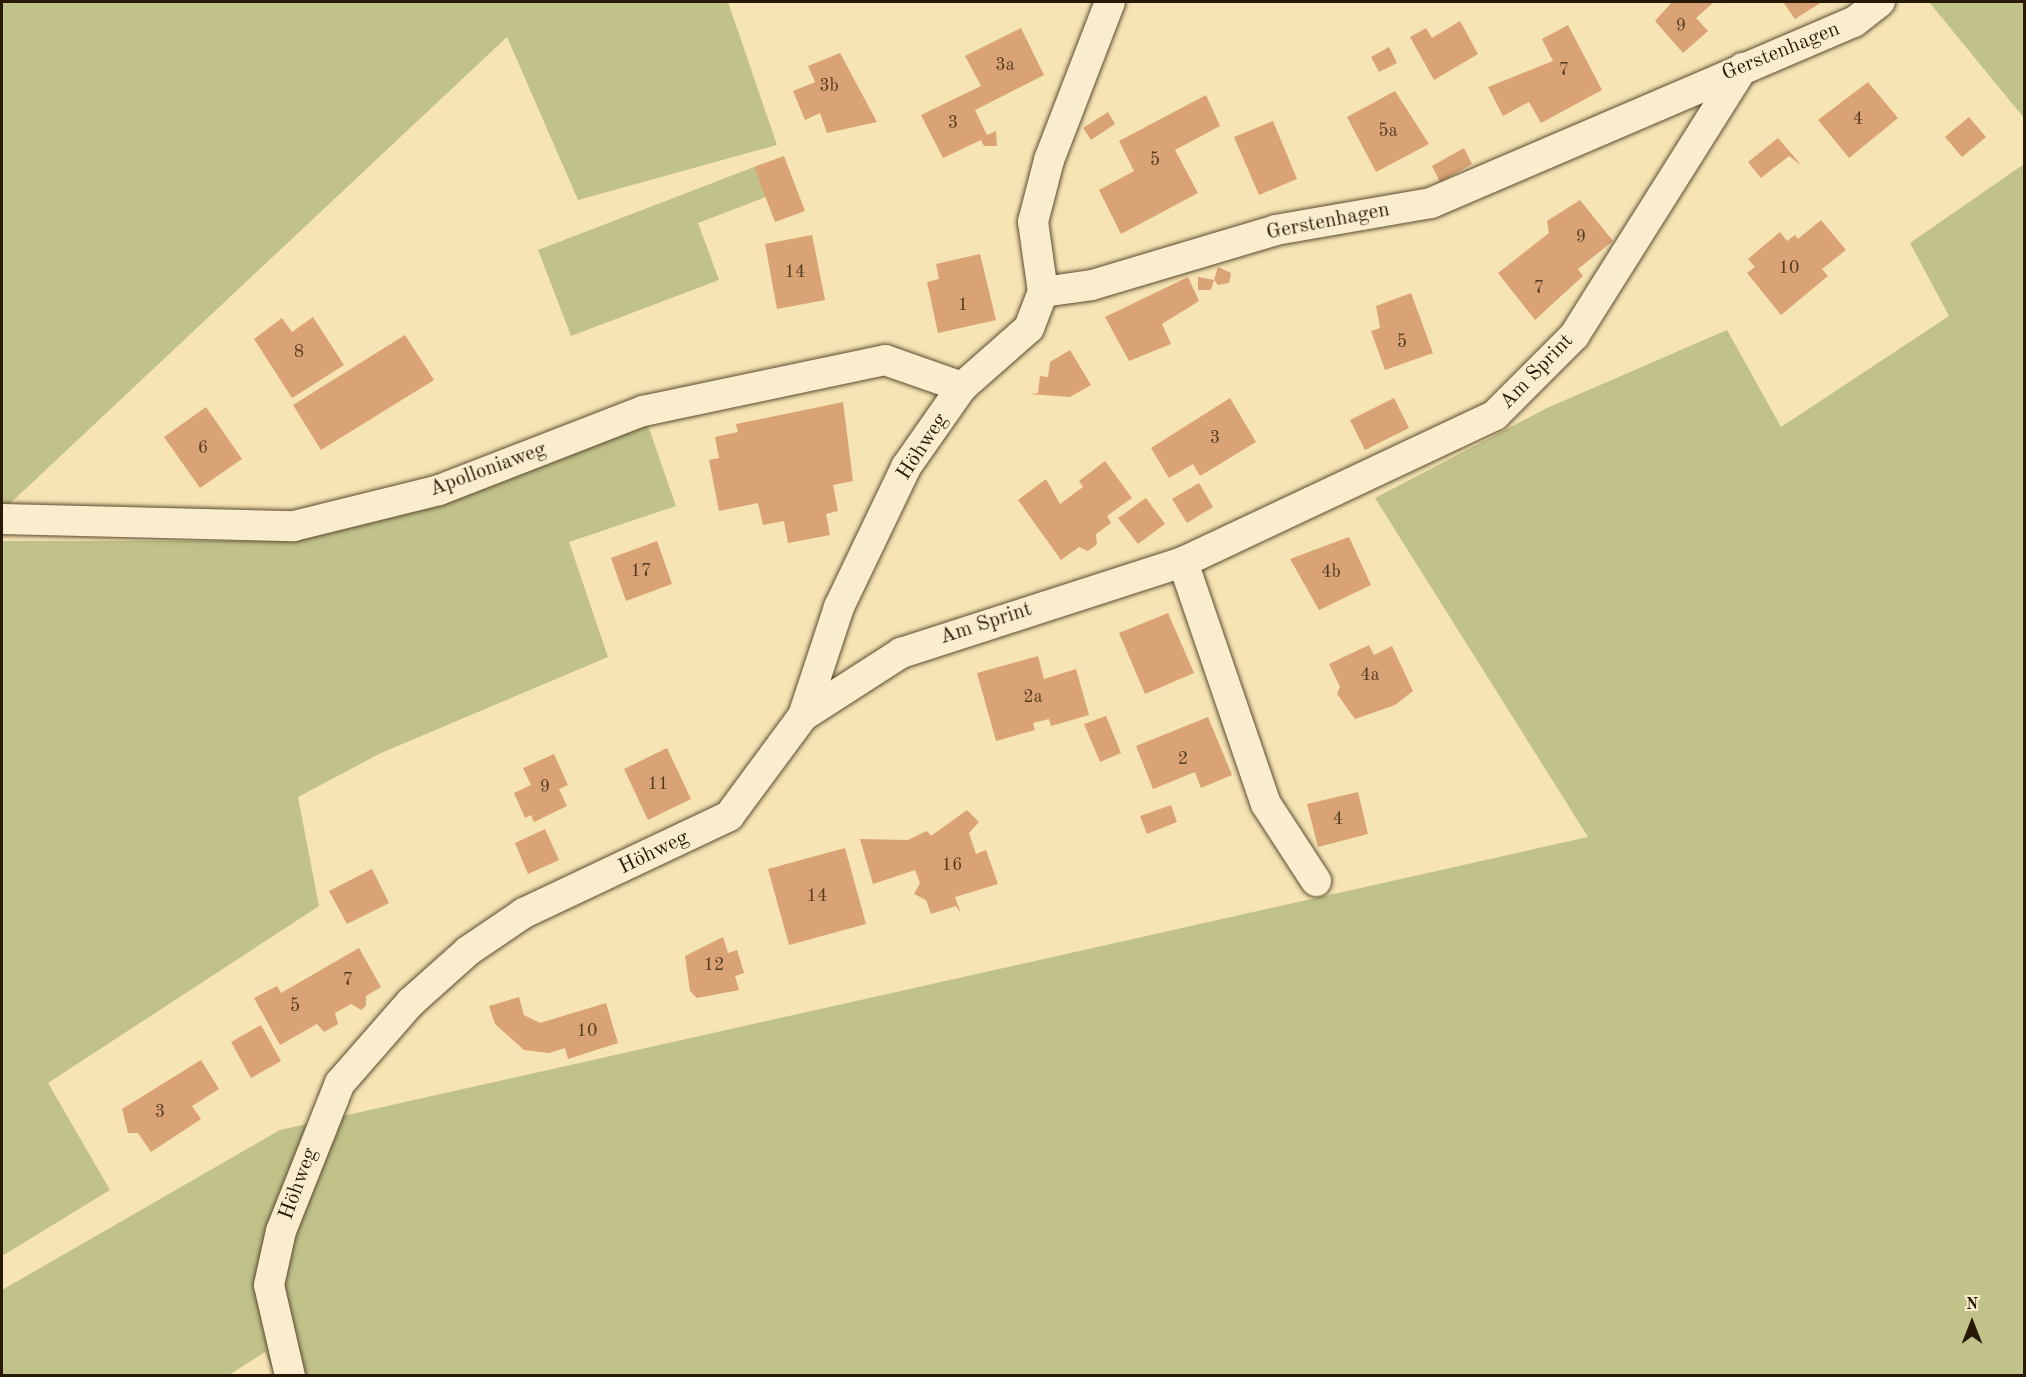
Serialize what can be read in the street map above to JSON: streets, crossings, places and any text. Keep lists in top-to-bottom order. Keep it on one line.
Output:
{"streets":{"street":["Gerstenhagen","Am Sprint","Höhweg","Apolloniaweg"]},"crossings":[["Gerstenhagen","Am Sprint"],["Gerstenhagen","Höhweg"],["Am Sprint","Höhweg"],["Höhweg","Apolloniaweg"]],"house_numbers":["9","3a","7","3b","4","3","5a","5","9","10","14","7","1","5","8","3","6","17","4b","4a","2a","2","11","9","4","16","14","12","7","5","10","3"],"north":"top"}
